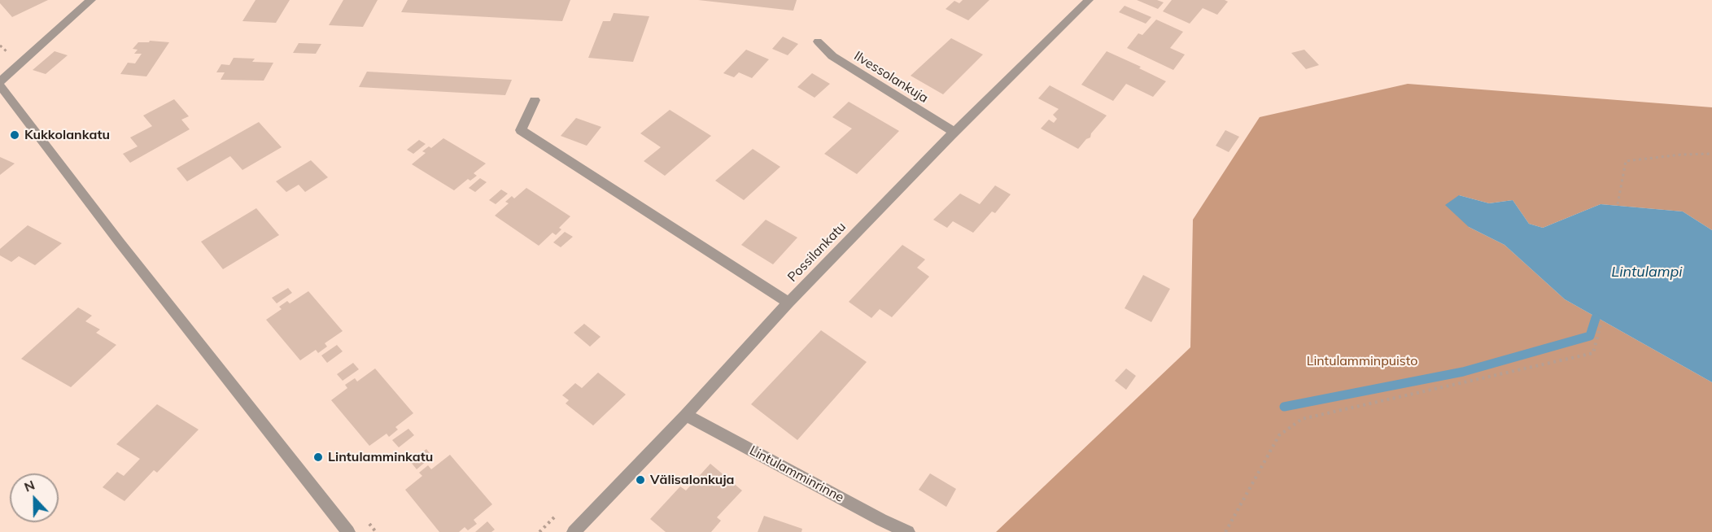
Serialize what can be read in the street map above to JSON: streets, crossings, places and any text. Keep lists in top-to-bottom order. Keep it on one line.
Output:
{"streets":{"street":["Ilvessolankuja","Possilankatu","Lintulamminrinne"]},"crossings":[["Ilvessolankuja","Possilankatu"],["Possilankatu","Lintulamminrinne"]],"water":["Lintulampi"],"parks":["Lintulamminpuisto"],"places":["Kukkolankatu","Lintulamminkatu","Välisalonkuja"],"north":"top"}
